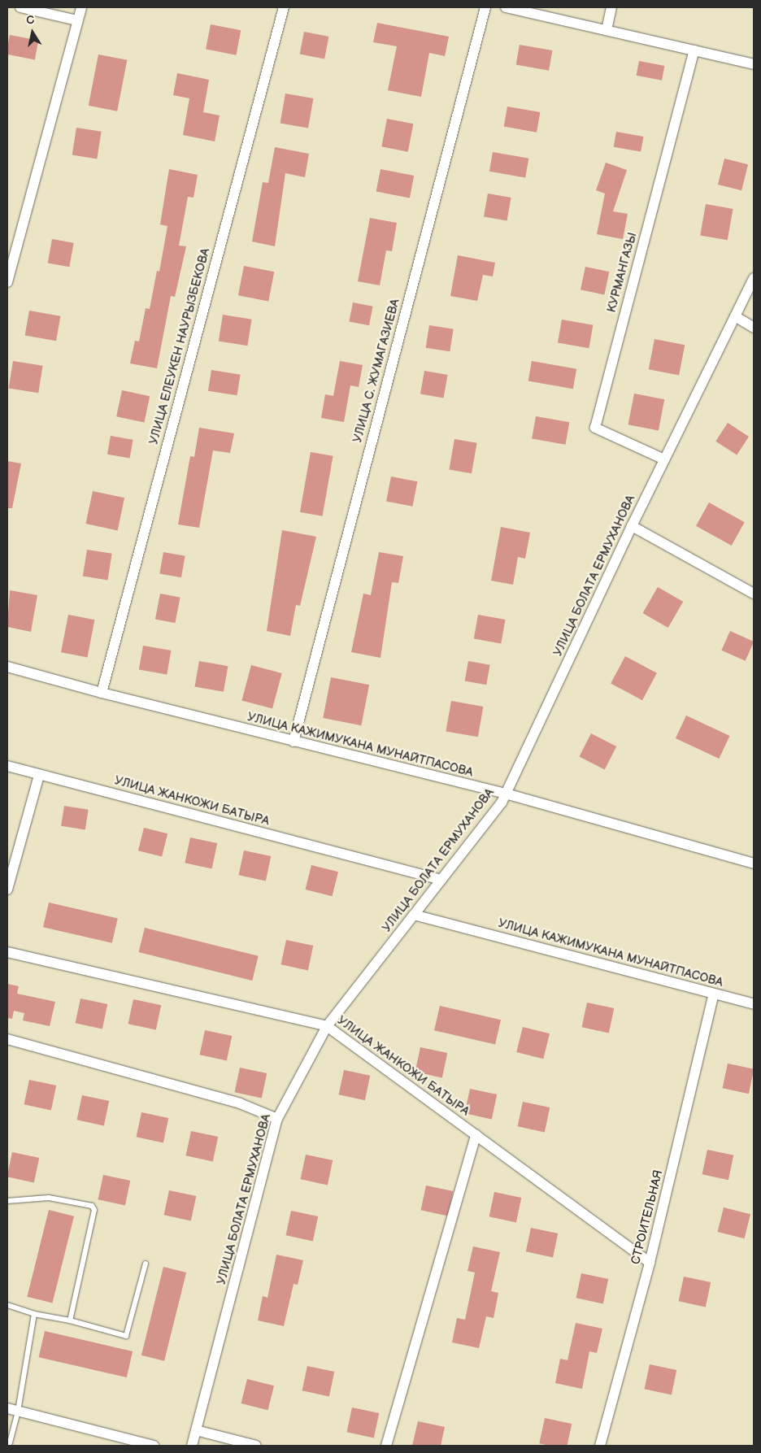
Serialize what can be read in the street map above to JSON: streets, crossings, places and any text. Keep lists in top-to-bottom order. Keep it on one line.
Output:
{"streets":{"street":["КУРМАНГАЗЫ","УЛИЦА ЕЛЕУКЕН НАУРЫЗБЕКОВА","УЛИЦА С. ЖУМАГАЗИЕВА","УЛИЦА БОЛАТА ЕРМУХАНОВА","УЛИЦА КАЖИМУКАНА МУНАЙТПАСОВА","УЛИЦА ЖАНКОЖИ БАТЫРА","СТРОИТЕЛЬНАЯ"]},"crossings":[["КУРМАНГАЗЫ","УЛИЦА БОЛАТА ЕРМУХАНОВА"],["УЛИЦА ЕЛЕУКЕН НАУРЫЗБЕКОВА","УЛИЦА КАЖИМУКАНА МУНАЙТПАСОВА"],["УЛИЦА С. ЖУМАГАЗИЕВА","УЛИЦА КАЖИМУКАНА МУНАЙТПАСОВА"],["УЛИЦА БОЛАТА ЕРМУХАНОВА","УЛИЦА КАЖИМУКАНА МУНАЙТПАСОВА"],["УЛИЦА БОЛАТА ЕРМУХАНОВА","УЛИЦА ЖАНКОЖИ БАТЫРА"],["УЛИЦА КАЖИМУКАНА МУНАЙТПАСОВА","СТРОИТЕЛЬНАЯ"],["УЛИЦА ЖАНКОЖИ БАТЫРА","СТРОИТЕЛЬНАЯ"]],"north":"top"}
